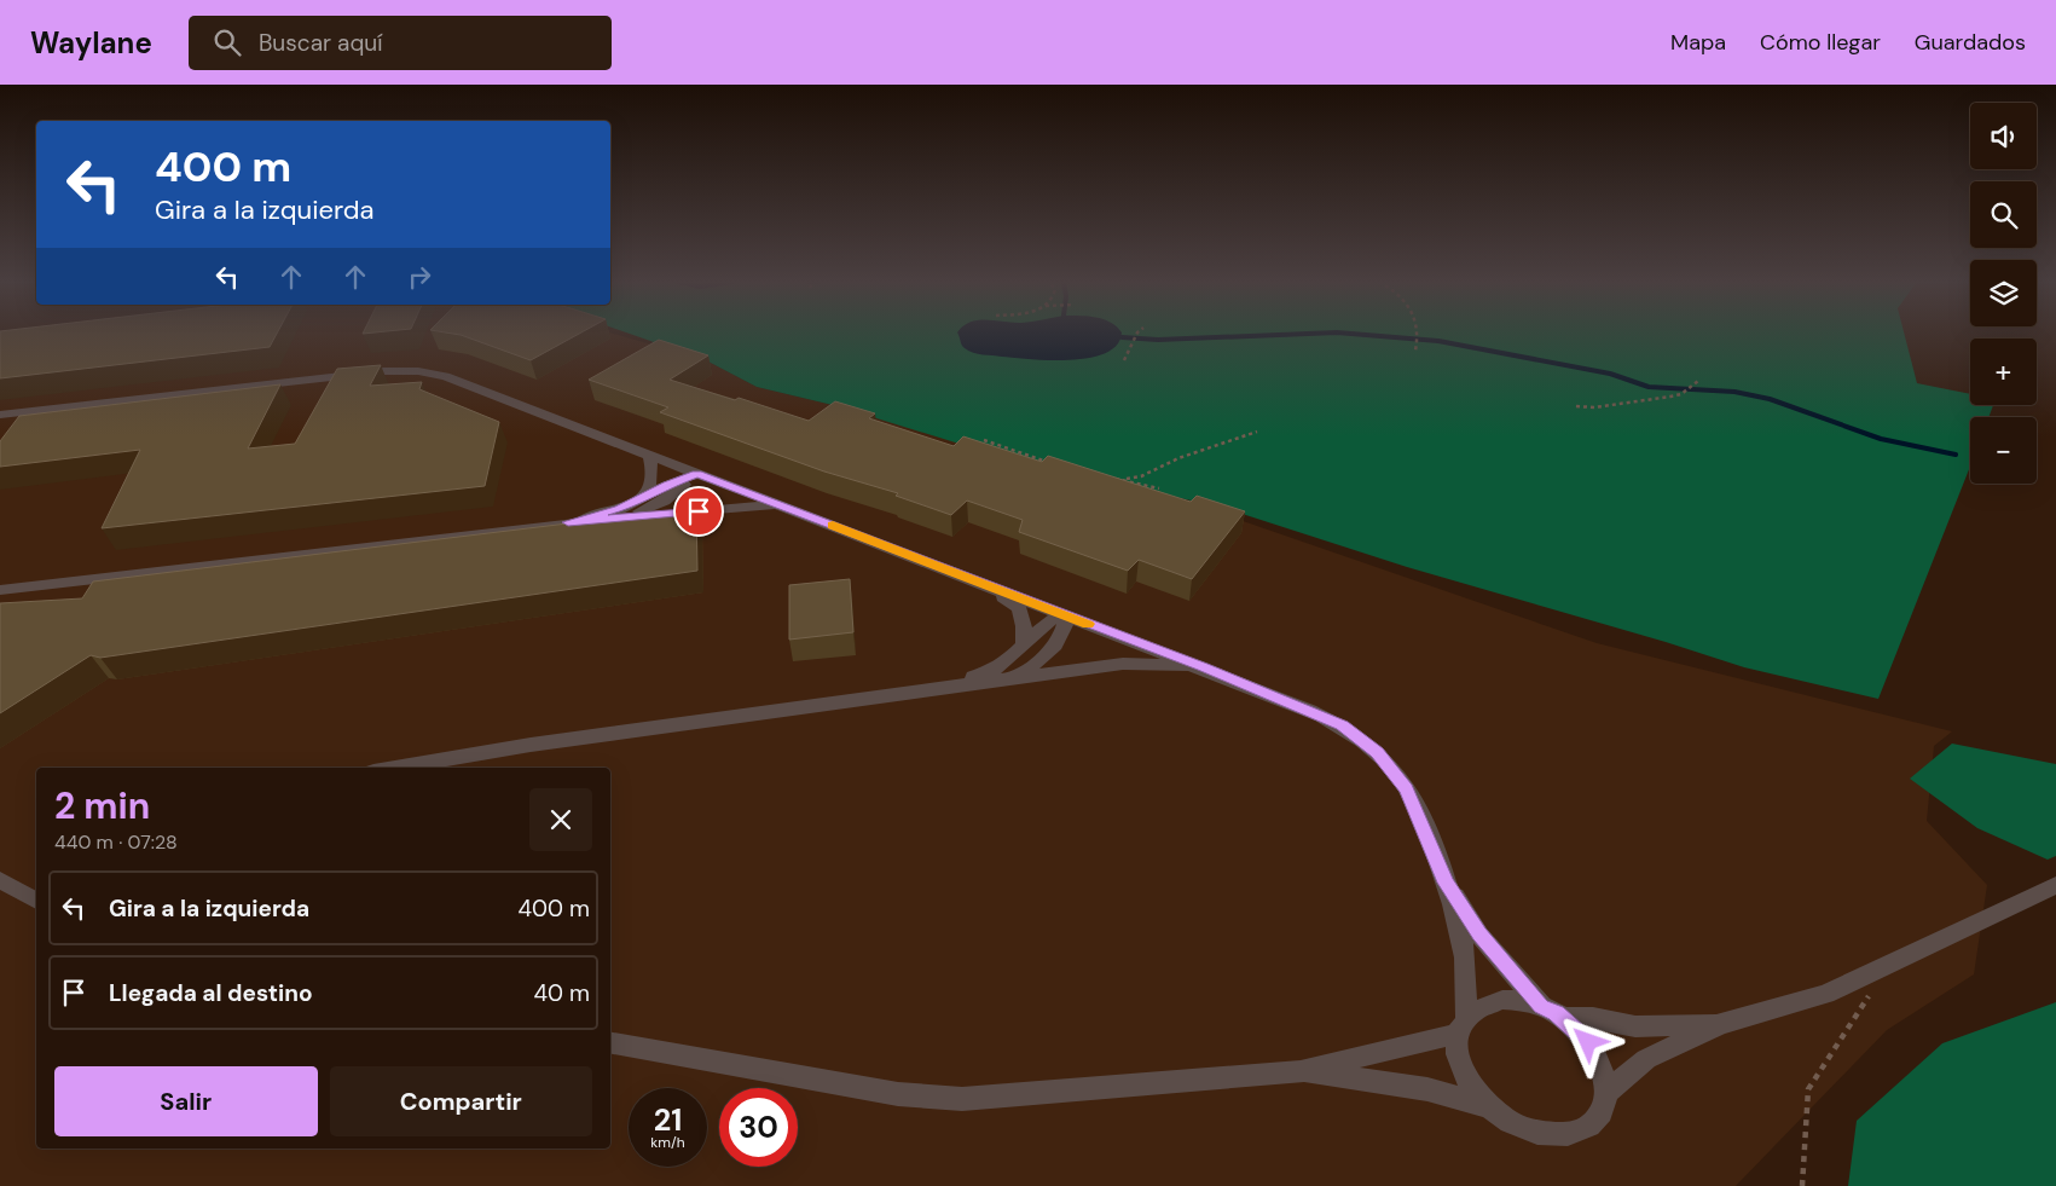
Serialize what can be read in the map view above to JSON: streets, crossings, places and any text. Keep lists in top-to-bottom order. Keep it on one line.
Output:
{"page":{"header":"Waylane","search":"Buscar aquí","nav":["Mapa","Cómo llegar","Guardados"],"map_buttons":["+","−"],"turn":["400 m","Gira a la izquierda"],"heading":["2 min","440 m · 07:28"],"list":[{"name":"Gira a la izquierda","value":"400 m"},{"name":"Llegada al destino","value":"40 m"}],"buttons":["Salir","Compartir"],"speed":"21 km/h","limit":"30"}}
